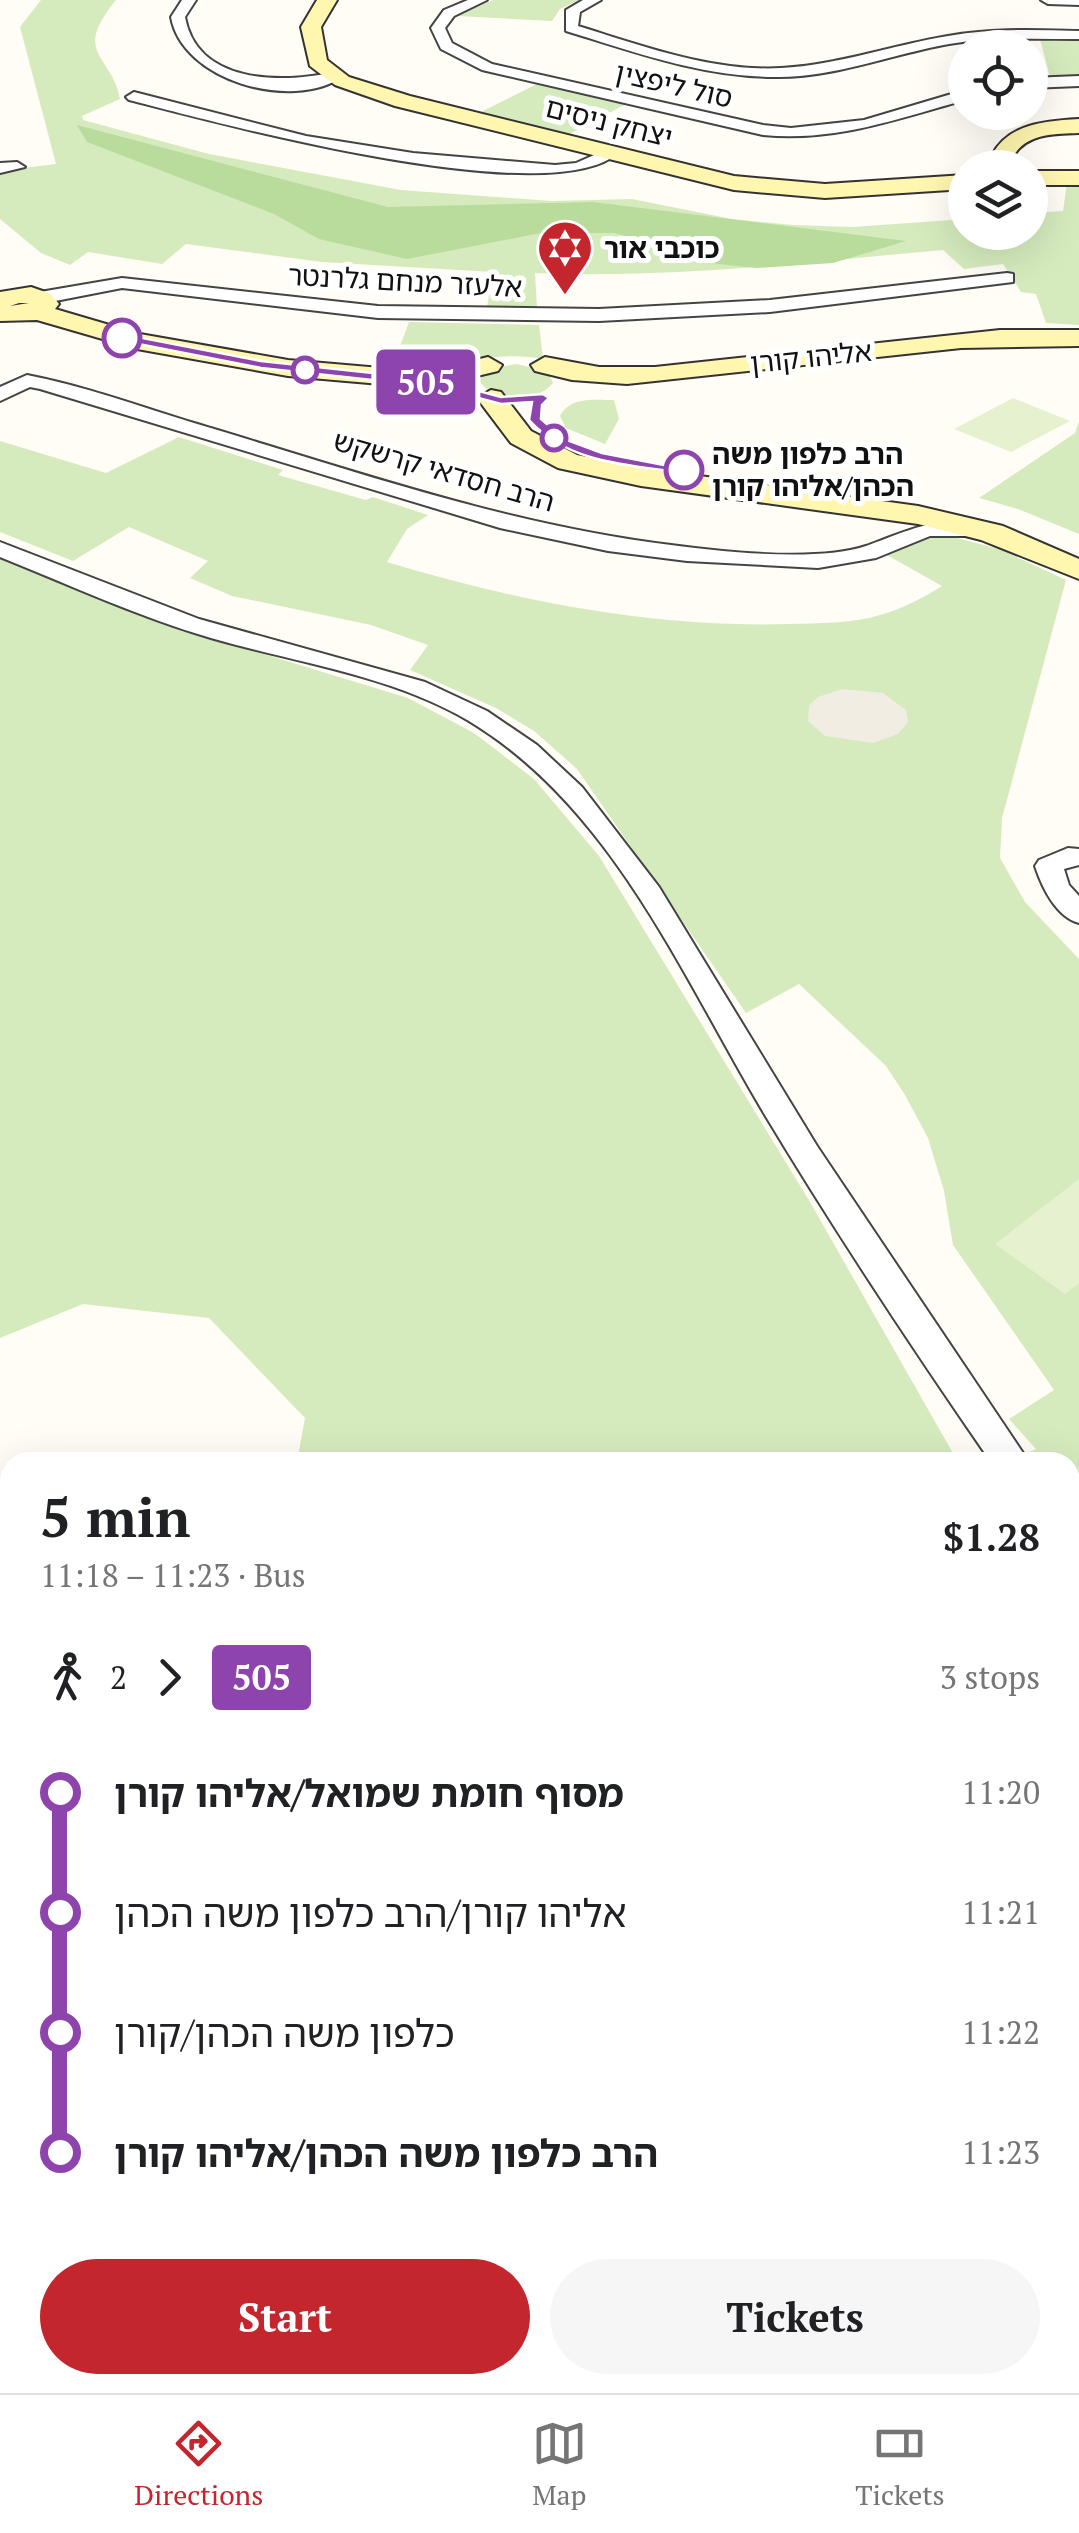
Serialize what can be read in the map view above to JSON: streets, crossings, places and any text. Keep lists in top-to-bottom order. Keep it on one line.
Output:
{"streets":{"street":["סול ליפצין","יצחק ניסים","אלעזר מנחם גלרנטר","אליהו קורן","הרב חסדאי קרשקש"]},"places":{"synagogue":["כוכבי אור"],"other":["הרב כלפון משה הכהן/אליהו קורן"]},"lines":["bus line 505"],"page":{"on_map":"505","heading":["5 min","11:18 – 11:23 · Bus","$1.28"],"legs":["2","505","3 stops"],"list":[{"name":"מסוף חומת שמואל/אליהו קורן","value":"11:20"},{"name":"אליהו קורן/הרב כלפון משה הכהן","value":"11:21"},{"name":"כלפון משה הכהן/קורן","value":"11:22"},{"name":"הרב כלפון משה הכהן/אליהו קורן","value":"11:23"}],"buttons":["Start","Tickets"],"tabs":["Directions","Map","Tickets"]}}
